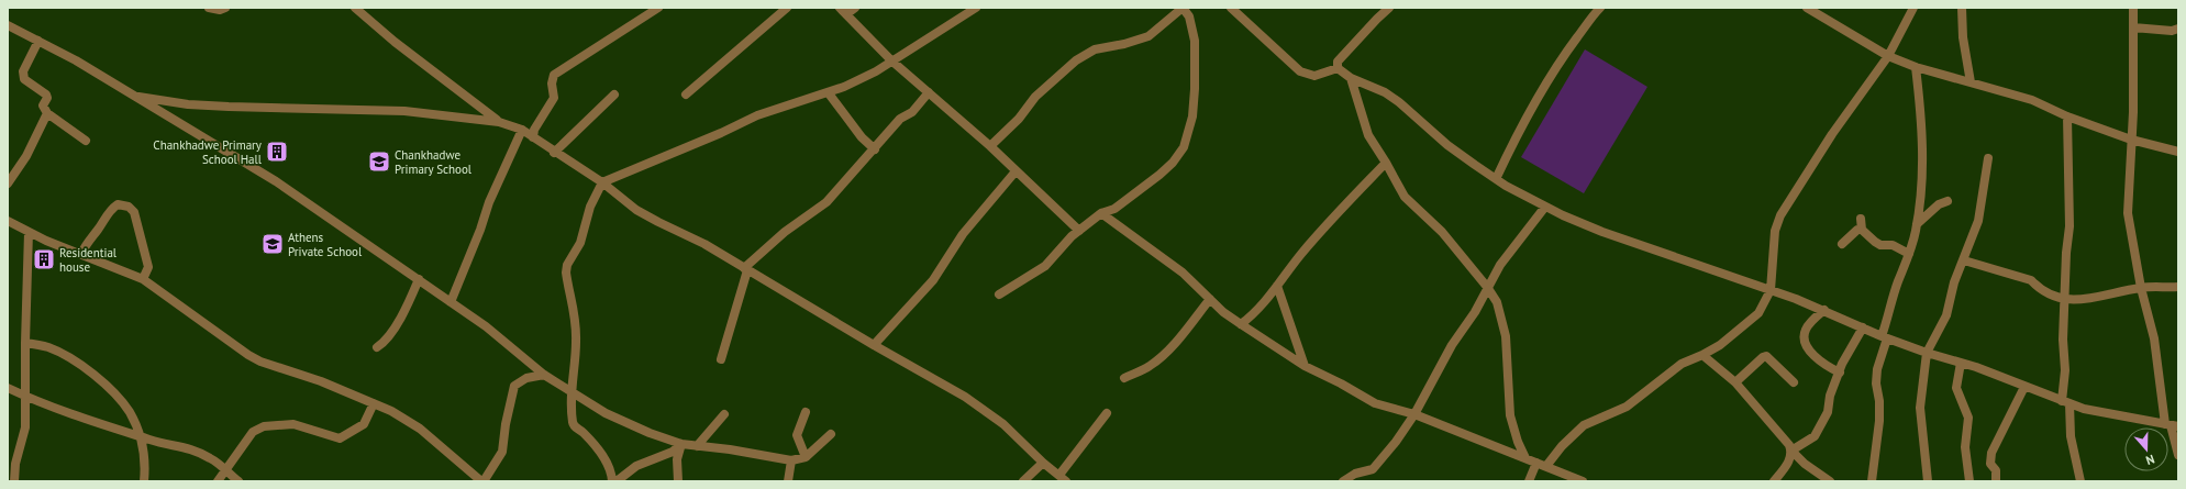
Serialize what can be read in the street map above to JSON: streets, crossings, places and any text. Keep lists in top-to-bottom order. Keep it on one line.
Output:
{"places":{"building":["Chankhadwe Primary School Hall","Residential house"],"school or university":["Chankhadwe Primary School","Athens Private School"]},"north":"bottom"}
